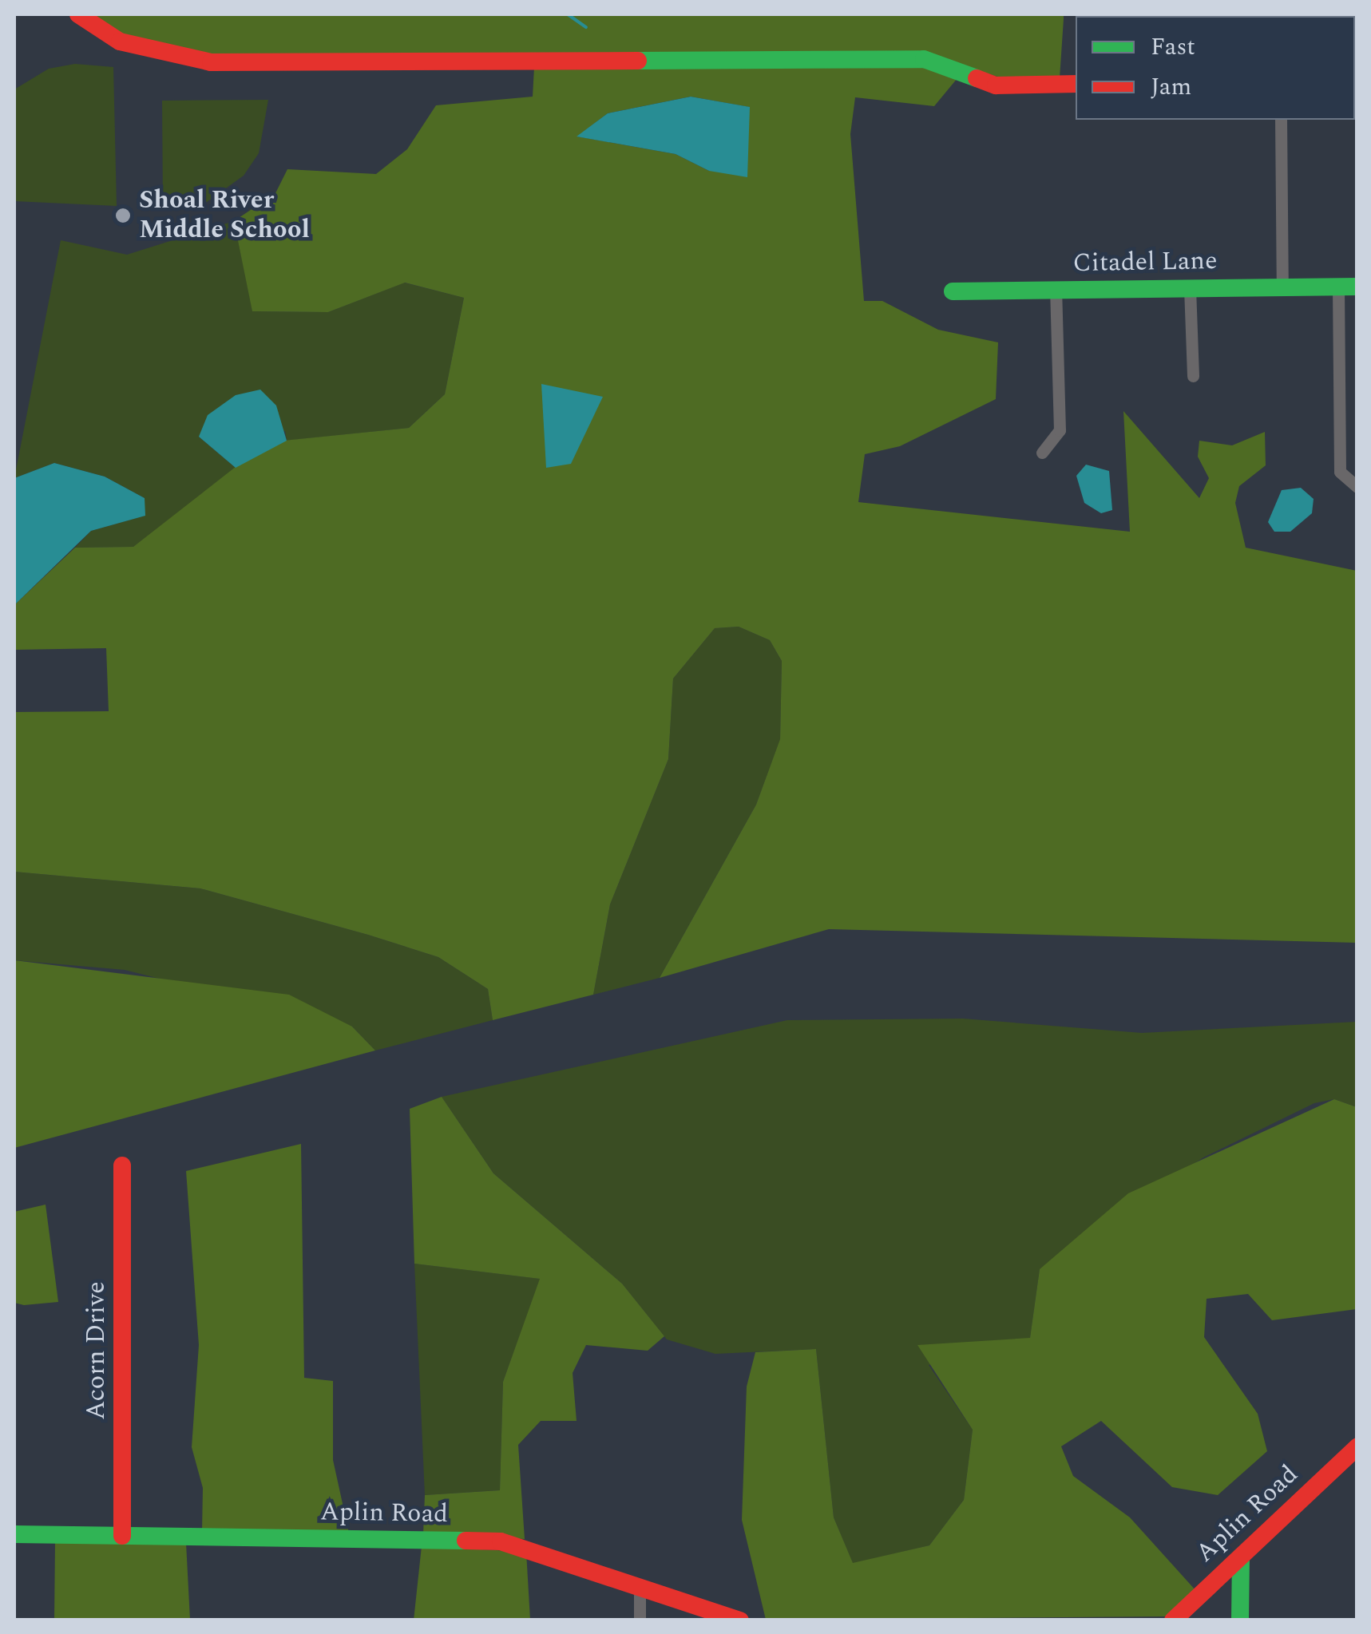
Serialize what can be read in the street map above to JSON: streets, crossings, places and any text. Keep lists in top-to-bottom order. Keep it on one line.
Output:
{"streets":{"street":["Citadel Lane","Acorn Drive","Aplin Road"]},"crossings":[["Acorn Drive","Aplin Road"]],"places":["Shoal River Middle School"],"legend":["Fast","Jam"]}
